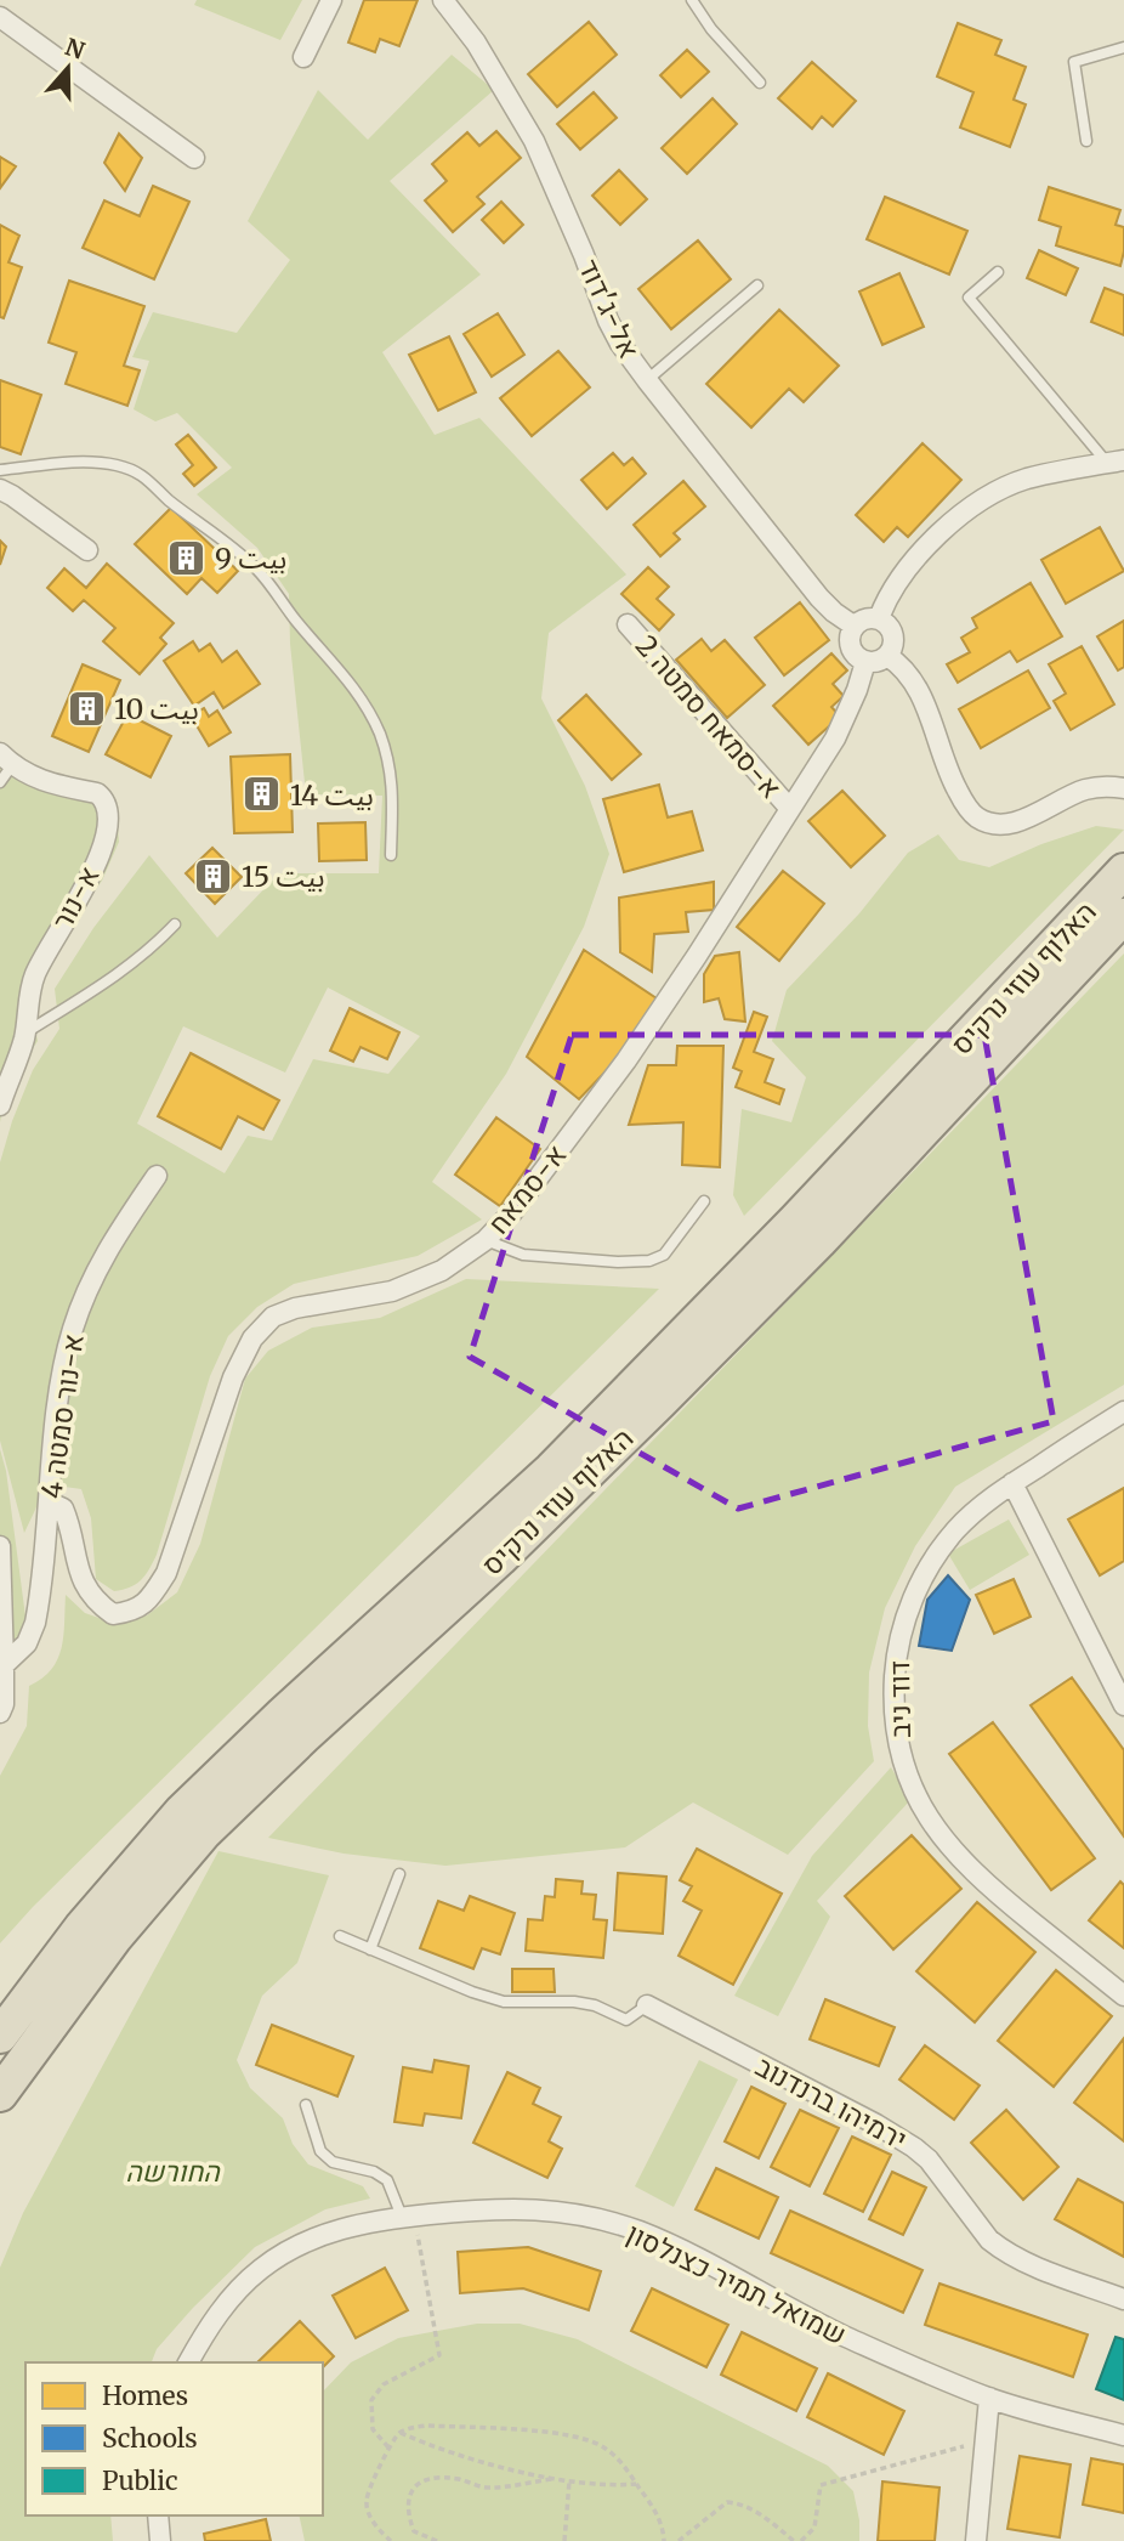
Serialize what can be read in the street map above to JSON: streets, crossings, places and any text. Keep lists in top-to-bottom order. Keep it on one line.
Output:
{"streets":{"highway":["האלוף עוזי נרקיס"],"street":["אל-ג'דוד","א-סמאח סמטה 2","א-נור","א-סמאח","א-נור סמטה 4","דוד ניב","ירמיהו ברנדנוב","שמואל תמיר כצנלסון"]},"crossings":[["אל-ג'דוד","א-סמאח"],["א-סמאח סמטה 2","א-סמאח"],["א-סמאח","א-נור סמטה 4"]],"parks":["החורשה"],"places":{"building":["بيت 9","بيت 10","بيت 14","بيت 15"]},"legend":["Homes","Schools","Public"],"north":"top"}
